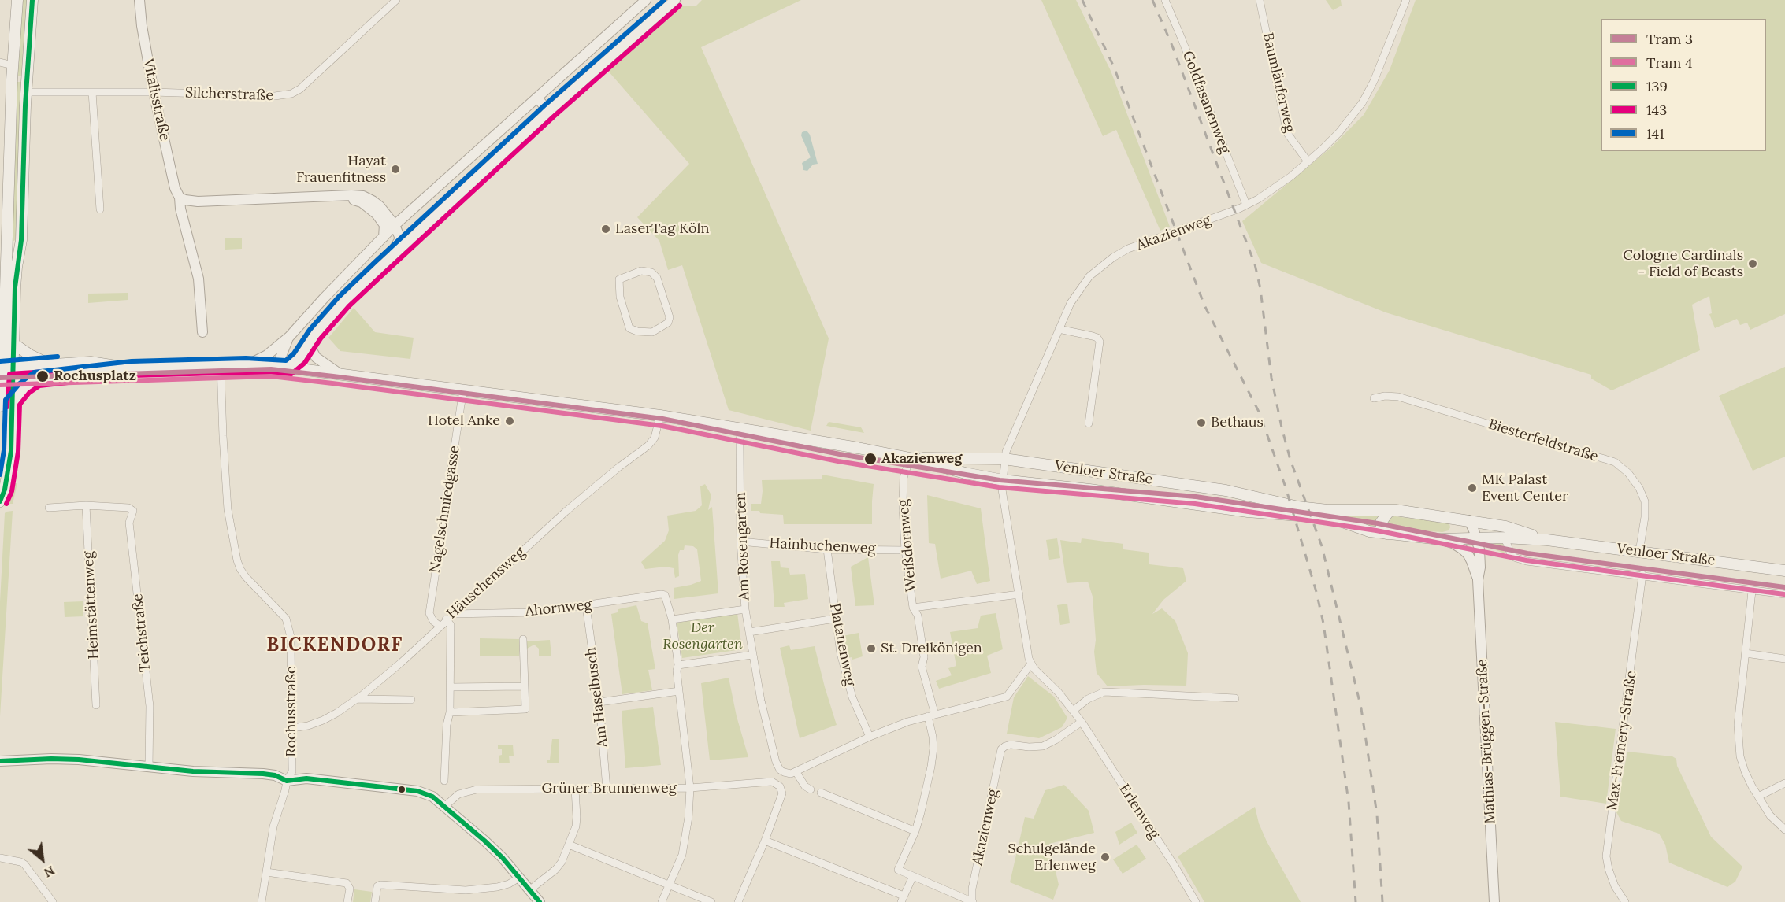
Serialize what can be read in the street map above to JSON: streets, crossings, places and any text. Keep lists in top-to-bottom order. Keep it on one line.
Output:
{"streets":{"main road":["Venloer Straße"],"street":["Baumläuferweg","Silcherstraße","Vitalisstraße","Goldfasanenweg","Akazienweg","Biesterfeldstraße","Nagelschmiedgasse","Weißdornweg","Am Rosengarten","Hainbuchenweg","Häuschensweg","Heimstättenweg","Ahornweg","Teichstraße","Platanenweg","Am Haselbusch","Rochusstraße","Max-Fremery-Straße","Mathias-Brüggen-Straße","Grüner Brunnenweg","Erlenweg"]},"crossings":[["Baumläuferweg","Akazienweg"],["Silcherstraße","Vitalisstraße"],["Goldfasanenweg","Akazienweg"],["Akazienweg","Venloer Straße"],["Akazienweg","Erlenweg"],["Biesterfeldstraße","Venloer Straße"],["Venloer Straße","Nagelschmiedgasse"],["Venloer Straße","Weißdornweg"],["Venloer Straße","Am Rosengarten"],["Venloer Straße","Häuschensweg"],["Venloer Straße","Rochusstraße"],["Venloer Straße","Mathias-Brüggen-Straße"],["Nagelschmiedgasse","Häuschensweg"],["Weißdornweg","Hainbuchenweg"],["Am Rosengarten","Hainbuchenweg"],["Hainbuchenweg","Platanenweg"],["Häuschensweg","Ahornweg"],["Häuschensweg","Rochusstraße"],["Heimstättenweg","Teichstraße"],["Ahornweg","Am Haselbusch"],["Am Haselbusch","Grüner Brunnenweg"]],"districts":["BICKENDORF"],"parks":["Der Rosengarten"],"places":["Hayat Frauenfitness","LaserTag Köln","Cologne Cardinals - Field of Beasts","Rochusplatz","Hotel Anke","Bethaus","Akazienweg","MK Palast Event Center","St. Dreikönigen","Schulgelände Erlenweg"],"lines":["transit line 139","transit line 141","transit line 143","tram line 3","tram line 4"],"legend":["Tram 3","Tram 4","139","143","141"],"north":"bottom right"}
